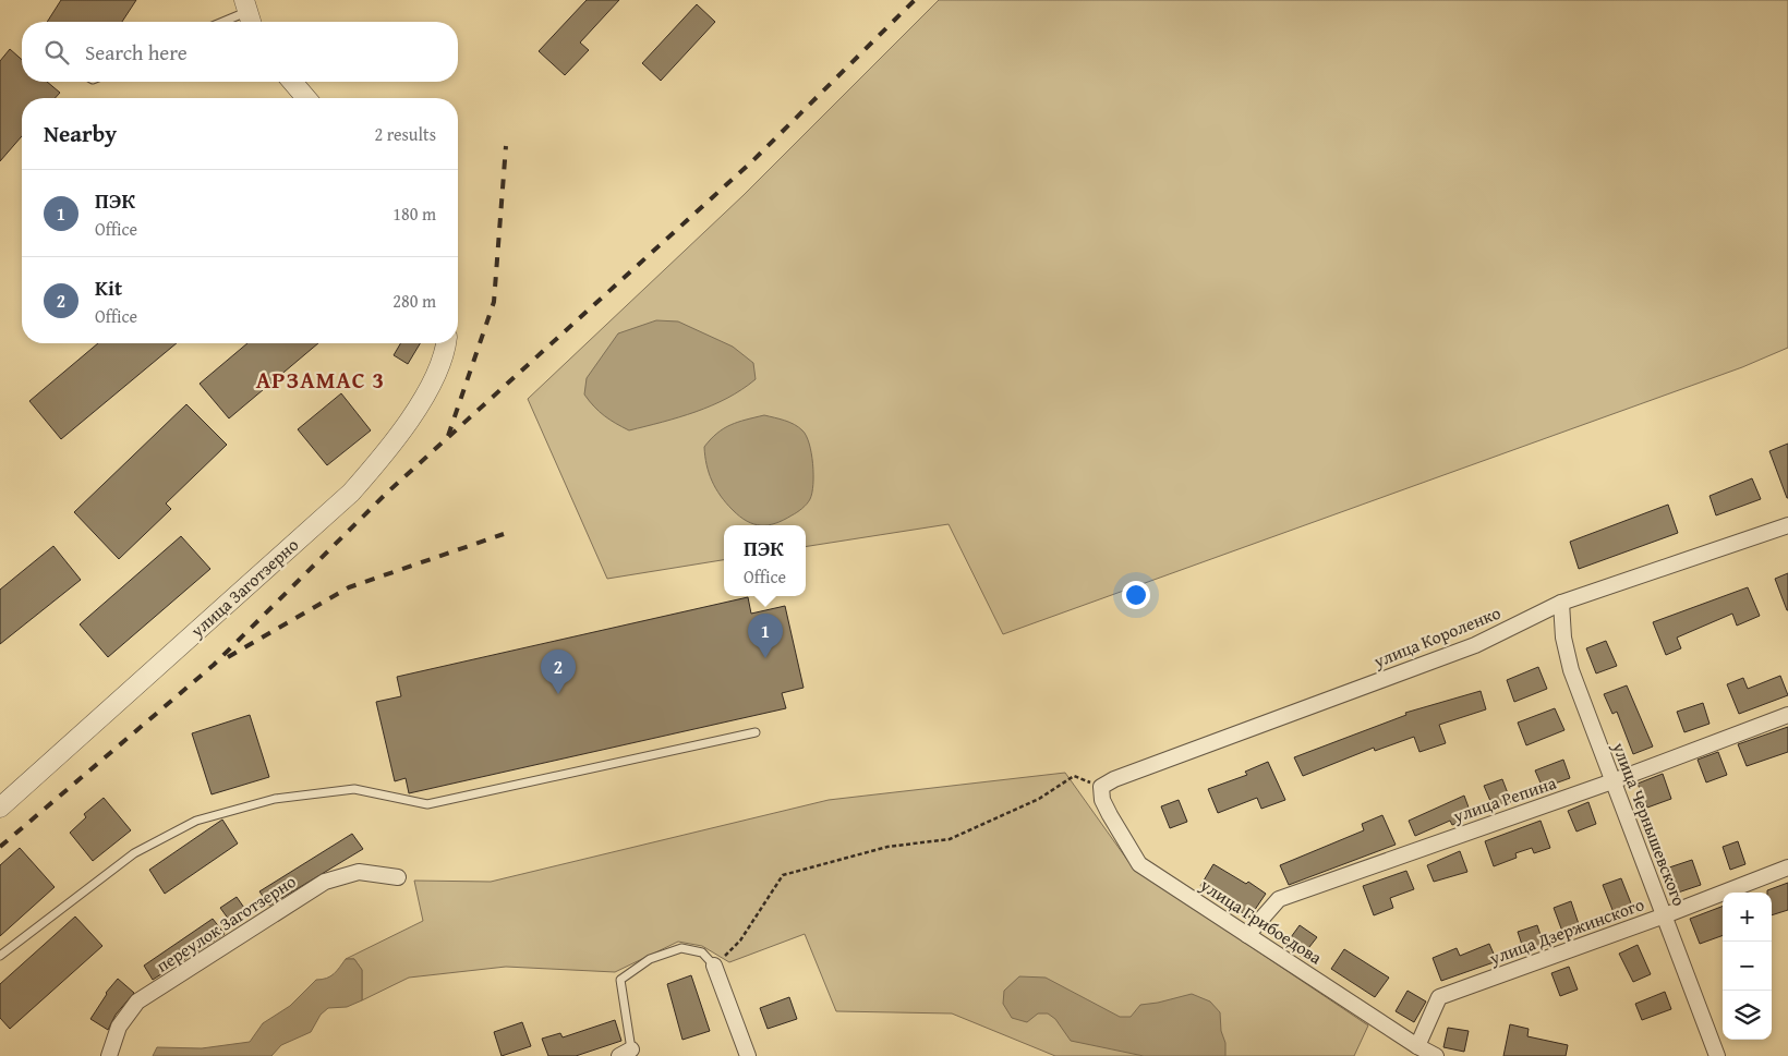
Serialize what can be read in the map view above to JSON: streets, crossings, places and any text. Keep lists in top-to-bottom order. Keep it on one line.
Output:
{"streets":{"street":["улица Заготзерно","улица Короленко","улица Репина","улица Чернышевского","улица Грибоедова","переулок Заготзерно","улица Дзержинского"]},"crossings":[["улица Короленко","улица Чернышевского"],["улица Короленко","улица Грибоедова"],["улица Репина","улица Чернышевского"],["улица Репина","улица Грибоедова"],["улица Чернышевского","улица Дзержинского"],["улица Грибоедова","улица Дзержинского"]],"districts":["АРЗАМАС 3"],"page":{"search":"Search here","heading":["Nearby","2 results"],"list":[{"mark":"1","name":"ПЭК","note":"Office","value":"180 m"},{"mark":"2","name":"Kit","note":"Office","value":"280 m"}],"popup":["ПЭК","Office"],"pins":["1","2"],"map_buttons":["+","−"]}}
